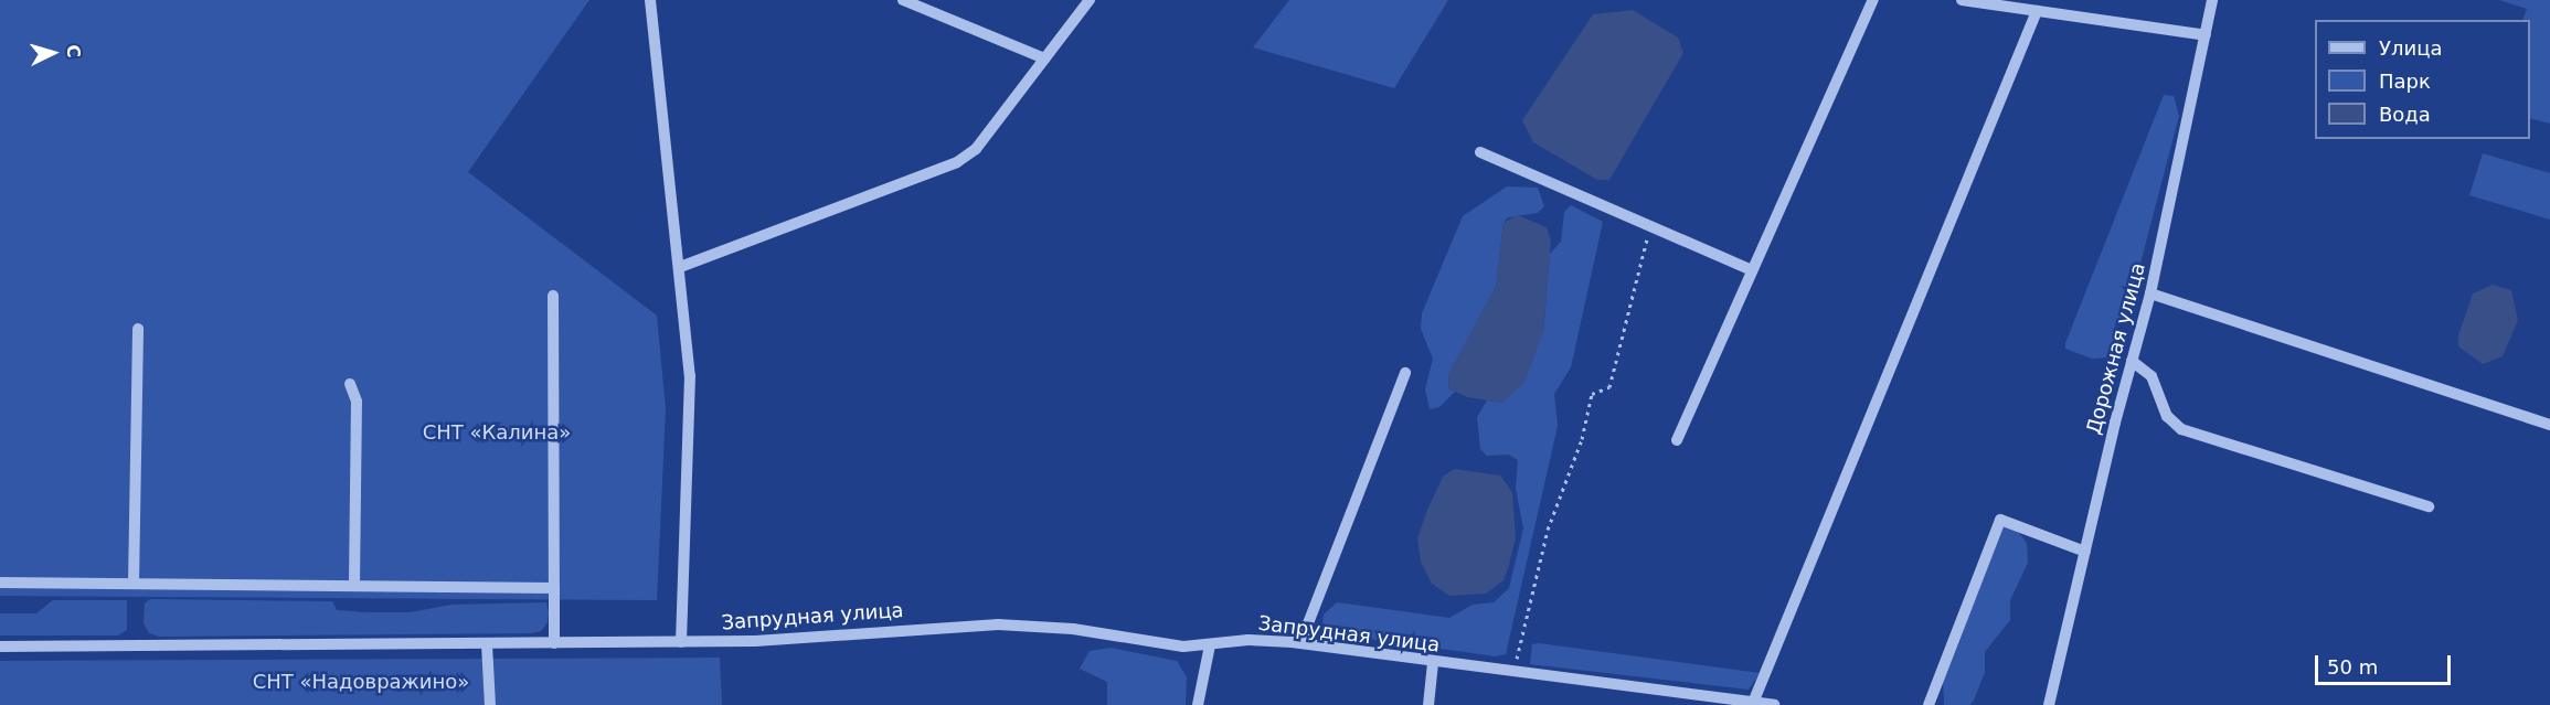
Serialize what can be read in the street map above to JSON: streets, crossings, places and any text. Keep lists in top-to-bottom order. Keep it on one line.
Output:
{"streets":{"street":["Дорожная улица","Запрудная улица"]},"parks":["СНТ «Калина»","СНТ «Надовражино»"],"legend":["Улица","Парк","Вода"],"scale_bar":"50 m","north":"right"}
